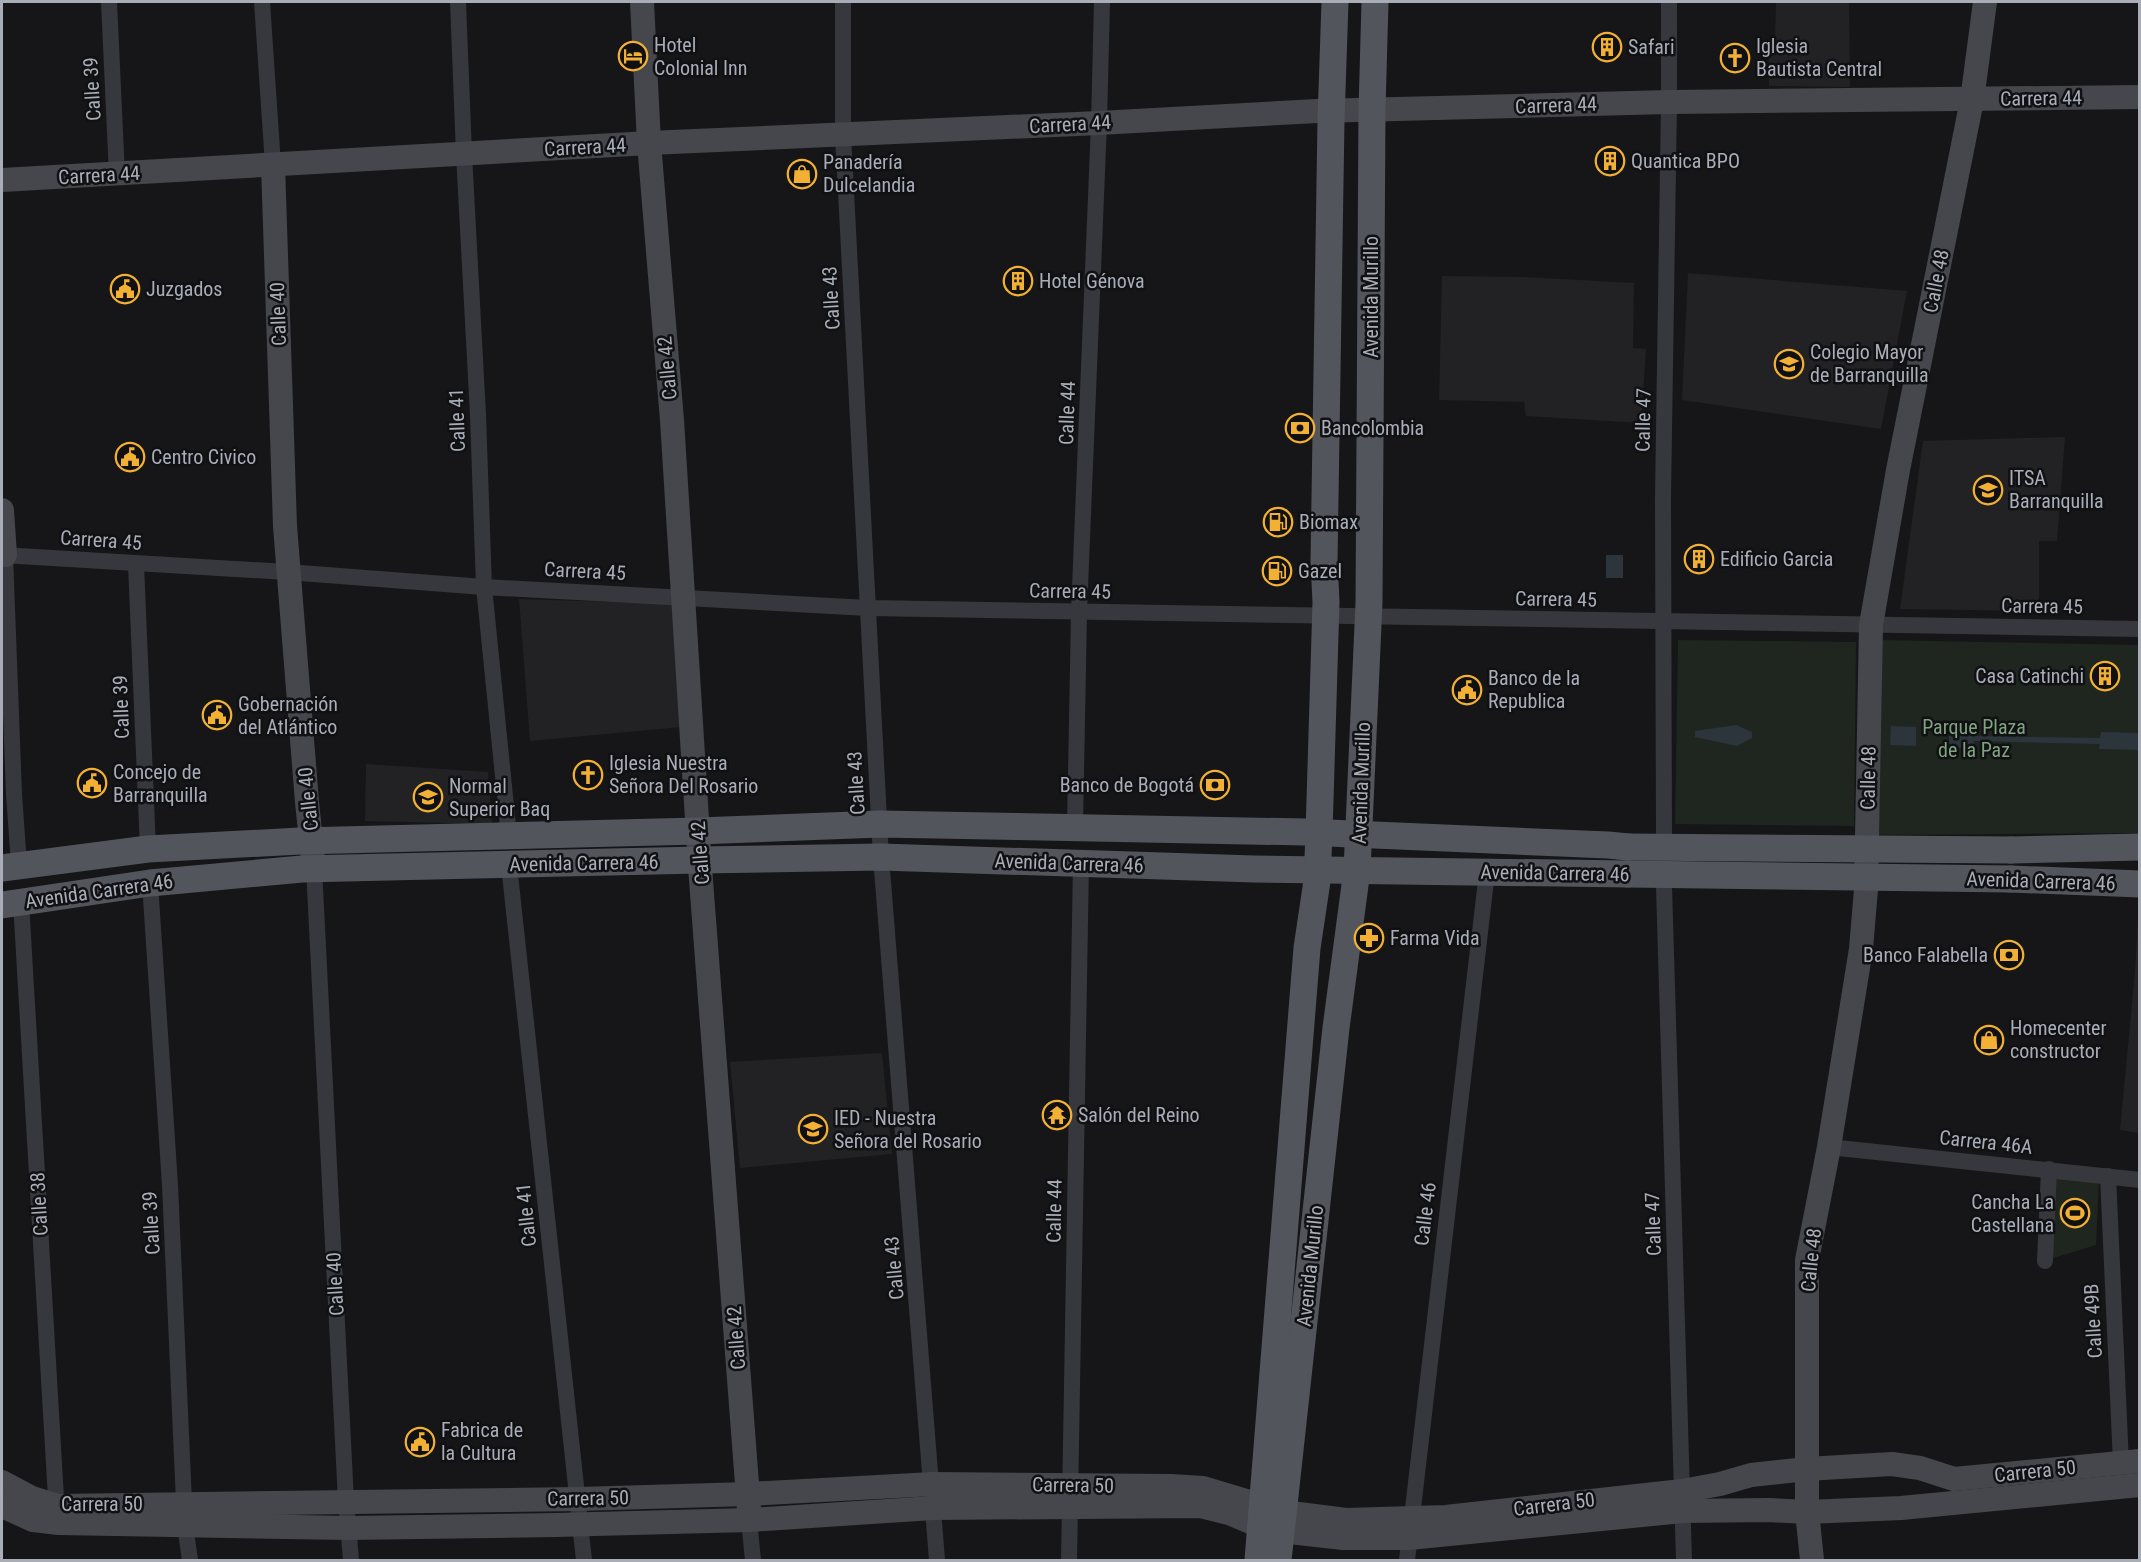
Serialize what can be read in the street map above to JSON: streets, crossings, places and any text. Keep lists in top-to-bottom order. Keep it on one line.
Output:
{"streets":{"main road":["Avenida Murillo","Avenida Carrera 46"],"street":["Calle 39","Carrera 44","Calle 48","Calle 43","Calle 40","Calle 42","Calle 44","Calle 41","Calle 47","Carrera 45","Carrera 46A","Calle 38","Calle 46","Calle 49B","Carrera 50"]},"crossings":[["Calle 39","Carrera 44"],["Calle 39","Carrera 45"],["Calle 39","Avenida Carrera 46"],["Calle 39","Carrera 50"],["Carrera 44","Calle 48"],["Carrera 44","Avenida Murillo"],["Carrera 44","Calle 43"],["Carrera 44","Calle 40"],["Carrera 44","Calle 42"],["Carrera 44","Calle 44"],["Carrera 44","Calle 41"],["Carrera 44","Calle 47"],["Calle 48","Carrera 45"],["Calle 48","Carrera 46A"],["Calle 48","Carrera 50"],["Avenida Murillo","Carrera 45"],["Avenida Murillo","Avenida Carrera 46"],["Avenida Murillo","Carrera 50"],["Calle 43","Carrera 45"],["Calle 43","Avenida Carrera 46"],["Calle 43","Carrera 50"],["Calle 40","Carrera 45"],["Calle 40","Avenida Carrera 46"],["Calle 40","Carrera 50"],["Calle 42","Carrera 45"],["Calle 42","Avenida Carrera 46"],["Calle 42","Carrera 50"],["Calle 44","Carrera 45"],["Calle 44","Avenida Carrera 46"],["Calle 44","Carrera 50"],["Calle 41","Carrera 45"],["Calle 41","Avenida Carrera 46"],["Calle 41","Carrera 50"],["Calle 47","Carrera 45"],["Calle 47","Carrera 50"],["Avenida Carrera 46","Calle 38"],["Avenida Carrera 46","Calle 46"],["Carrera 46A","Calle 49B"],["Calle 38","Carrera 50"],["Calle 46","Carrera 50"],["Calle 49B","Carrera 50"]],"parks":["Parque Plaza de la Paz"],"places":{"building":["Safari","Quantica BPO","Hotel Génova","Edificio Garcia","Casa Catinchi"],"hotel":["Hotel Colonial Inn"],"church":["Iglesia Bautista Central","Iglesia Nuestra Señora Del Rosario"],"shop":["Panadería Dulcelandia","Homecenter constructor"],"public building":["Juzgados","Centro Civico","Banco de la Republica","Gobernación del Atlántico","Concejo de Barranquilla","Fabrica de la Cultura"],"school or university":["Colegio Mayor de Barranquilla","ITSA Barranquilla","Normal Superior Baq","IED - Nuestra Señora del Rosario"],"bank":["Bancolombia","Banco de Bogotá","Banco Falabella"],"fuel station":["Biomax","Gazel"],"pharmacy":["Farma Vida"],"temple":["Salón del Reino"],"sports":["Cancha La Castellana"]}}
